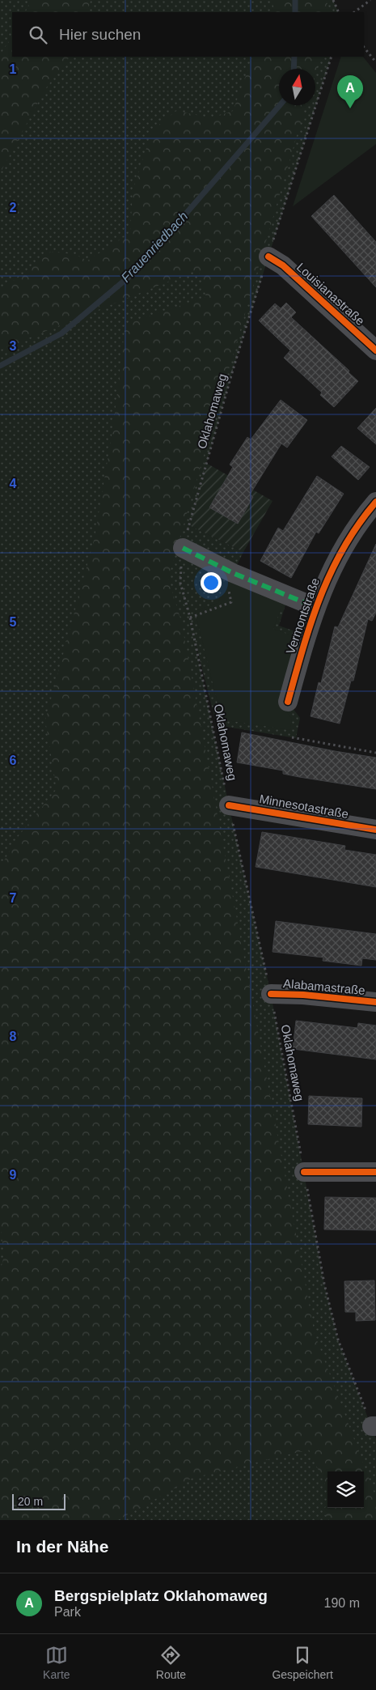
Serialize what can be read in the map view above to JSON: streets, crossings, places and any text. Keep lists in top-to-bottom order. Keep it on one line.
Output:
{"streets":{"street":["Louisianastraße","Vermontstraße","Minnesotastraße","Alabamastraße"],"path":["Oklahomaweg"]},"crossings":[["Louisianastraße","Oklahomaweg"],["Oklahomaweg","Vermontstraße"],["Oklahomaweg","Minnesotastraße"],["Oklahomaweg","Alabamastraße"]],"water":["Frauenriedbach"],"scale_bar":"20 m","north":"top","page":{"search":"Hier suchen","pins":"A","scale":"20 m","heading":"In der Nähe","list":[{"mark":"A","name":"Bergspielplatz Oklahomaweg","note":"Park","value":"190 m"}],"nav":["Karte","Route","Gespeichert"]},"grid":{"rows":["1","2","3","4","5","6","7","8","9"]}}
